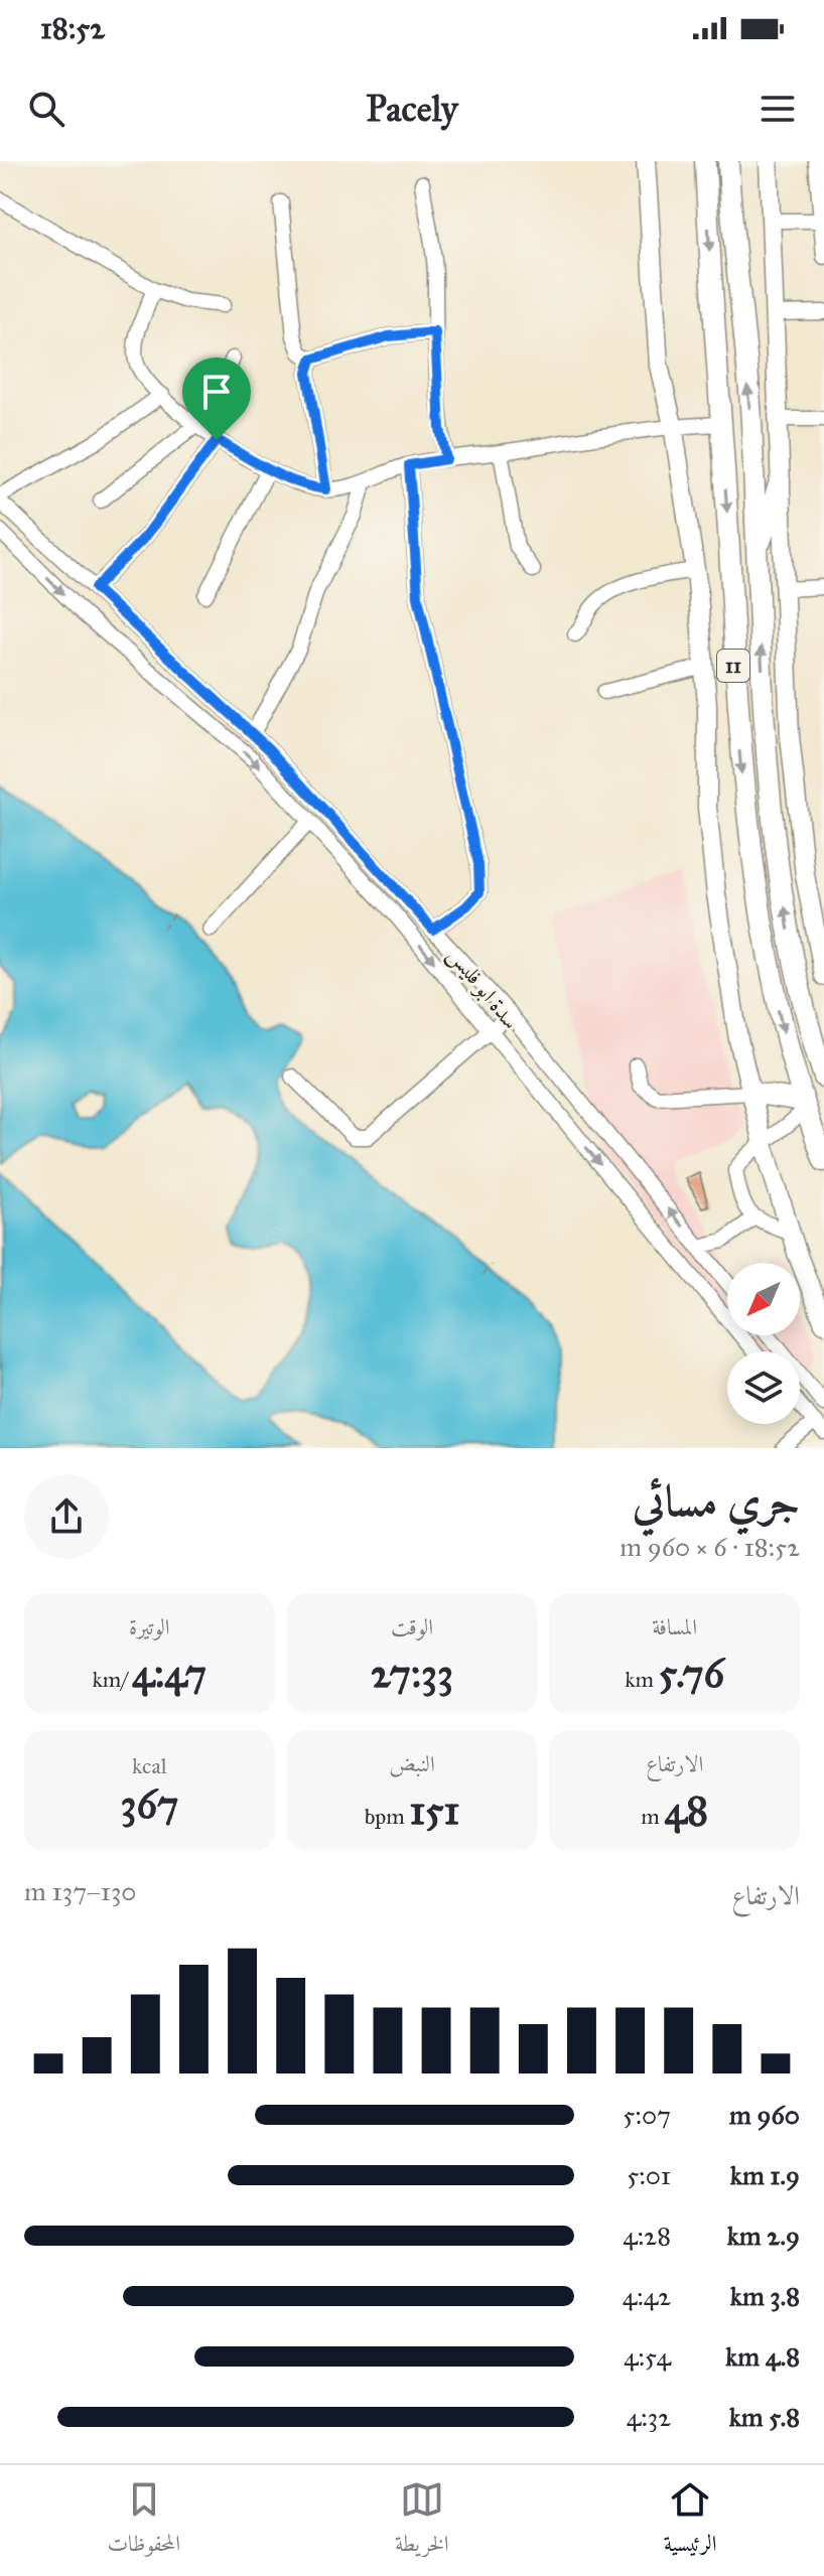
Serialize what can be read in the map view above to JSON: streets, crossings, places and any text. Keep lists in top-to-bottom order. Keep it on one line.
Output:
{"streets":{"highway":["11"],"street":["سدة ابو فليس"]},"north":"bottom left","page":{"status":"18:52","header":"Pacely","heading":["جري مسائي","18:52 · 6 × 960 m"],"stats":[["المسافة","5.76 km"],["الوقت","27:33"],["الوتيرة","4:47 /km"],["الارتفاع","48 m"],["النبض","151 bpm"],["kcal","367"]],"chart":["الارتفاع","130–137 m"],"list":[{"name":"960 m","note":"5:07"},{"name":"1.9 km","note":"5:01"},{"name":"2.9 km","note":"4:28"},{"name":"3.8 km","note":"4:42"},{"name":"4.8 km","note":"4:54"},{"name":"5.8 km","note":"4:32"}],"tabs":["الرئيسية","الخريطة","المحفوظات"]}}
